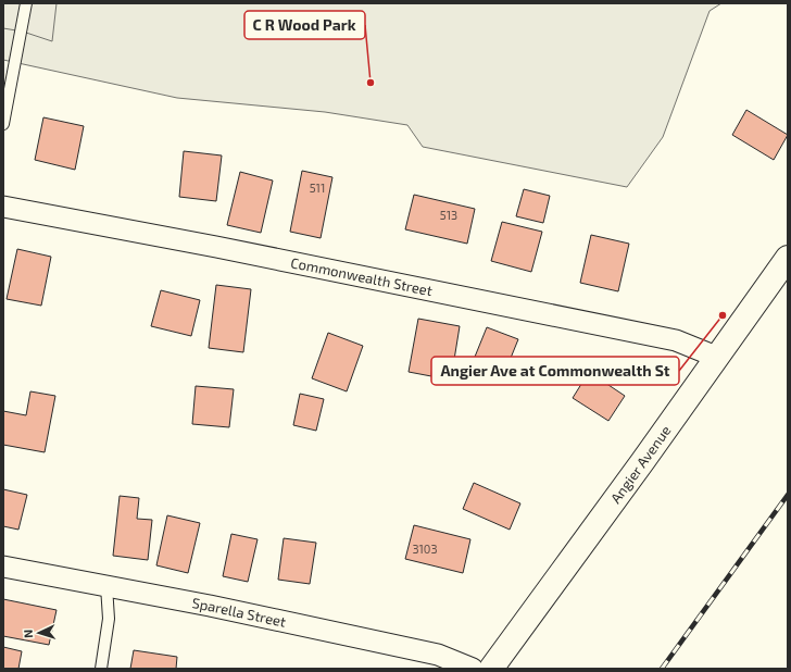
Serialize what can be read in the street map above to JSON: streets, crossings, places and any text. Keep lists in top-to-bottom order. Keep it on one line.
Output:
{"streets":{"main road":["Angier Avenue"],"street":["Commonwealth Street","Sparella Street"]},"crossings":[["Commonwealth Street","Angier Avenue"]],"places":["C R Wood Park","Angier Ave at Commonwealth St"],"house_numbers":["511","513","3103"],"north":"left"}
